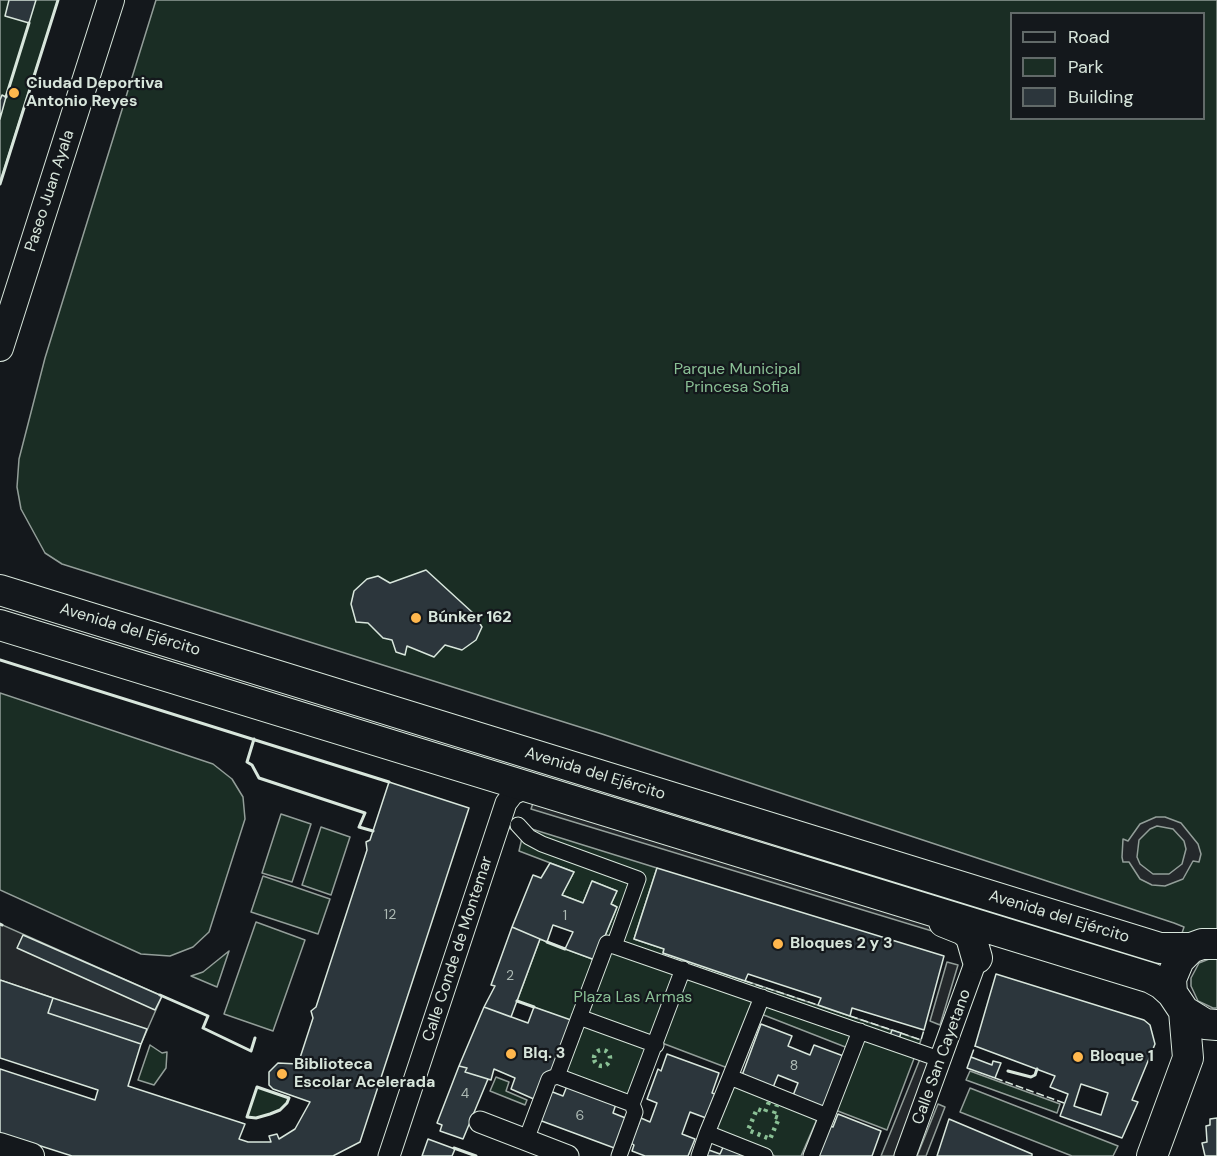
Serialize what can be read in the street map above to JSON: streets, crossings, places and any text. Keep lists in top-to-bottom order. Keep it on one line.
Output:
{"streets":{"main road":["Avenida del Ejército"],"street":["Paseo Juan Ayala","Calle Conde de Montemar","Calle San Cayetano"]},"crossings":[["Avenida del Ejército","Calle Conde de Montemar"]],"parks":["Parque Municipal Princesa Sofia","Plaza Las Armas"],"places":["Ciudad Deportiva Antonio Reyes","Búnker 162","Bloques 2 y 3","Blq. 3","Bloque 1","Biblioteca Escolar Acelerada"],"house_numbers":["12","1","2","8","4","6"],"legend":["Road","Park","Building"]}
